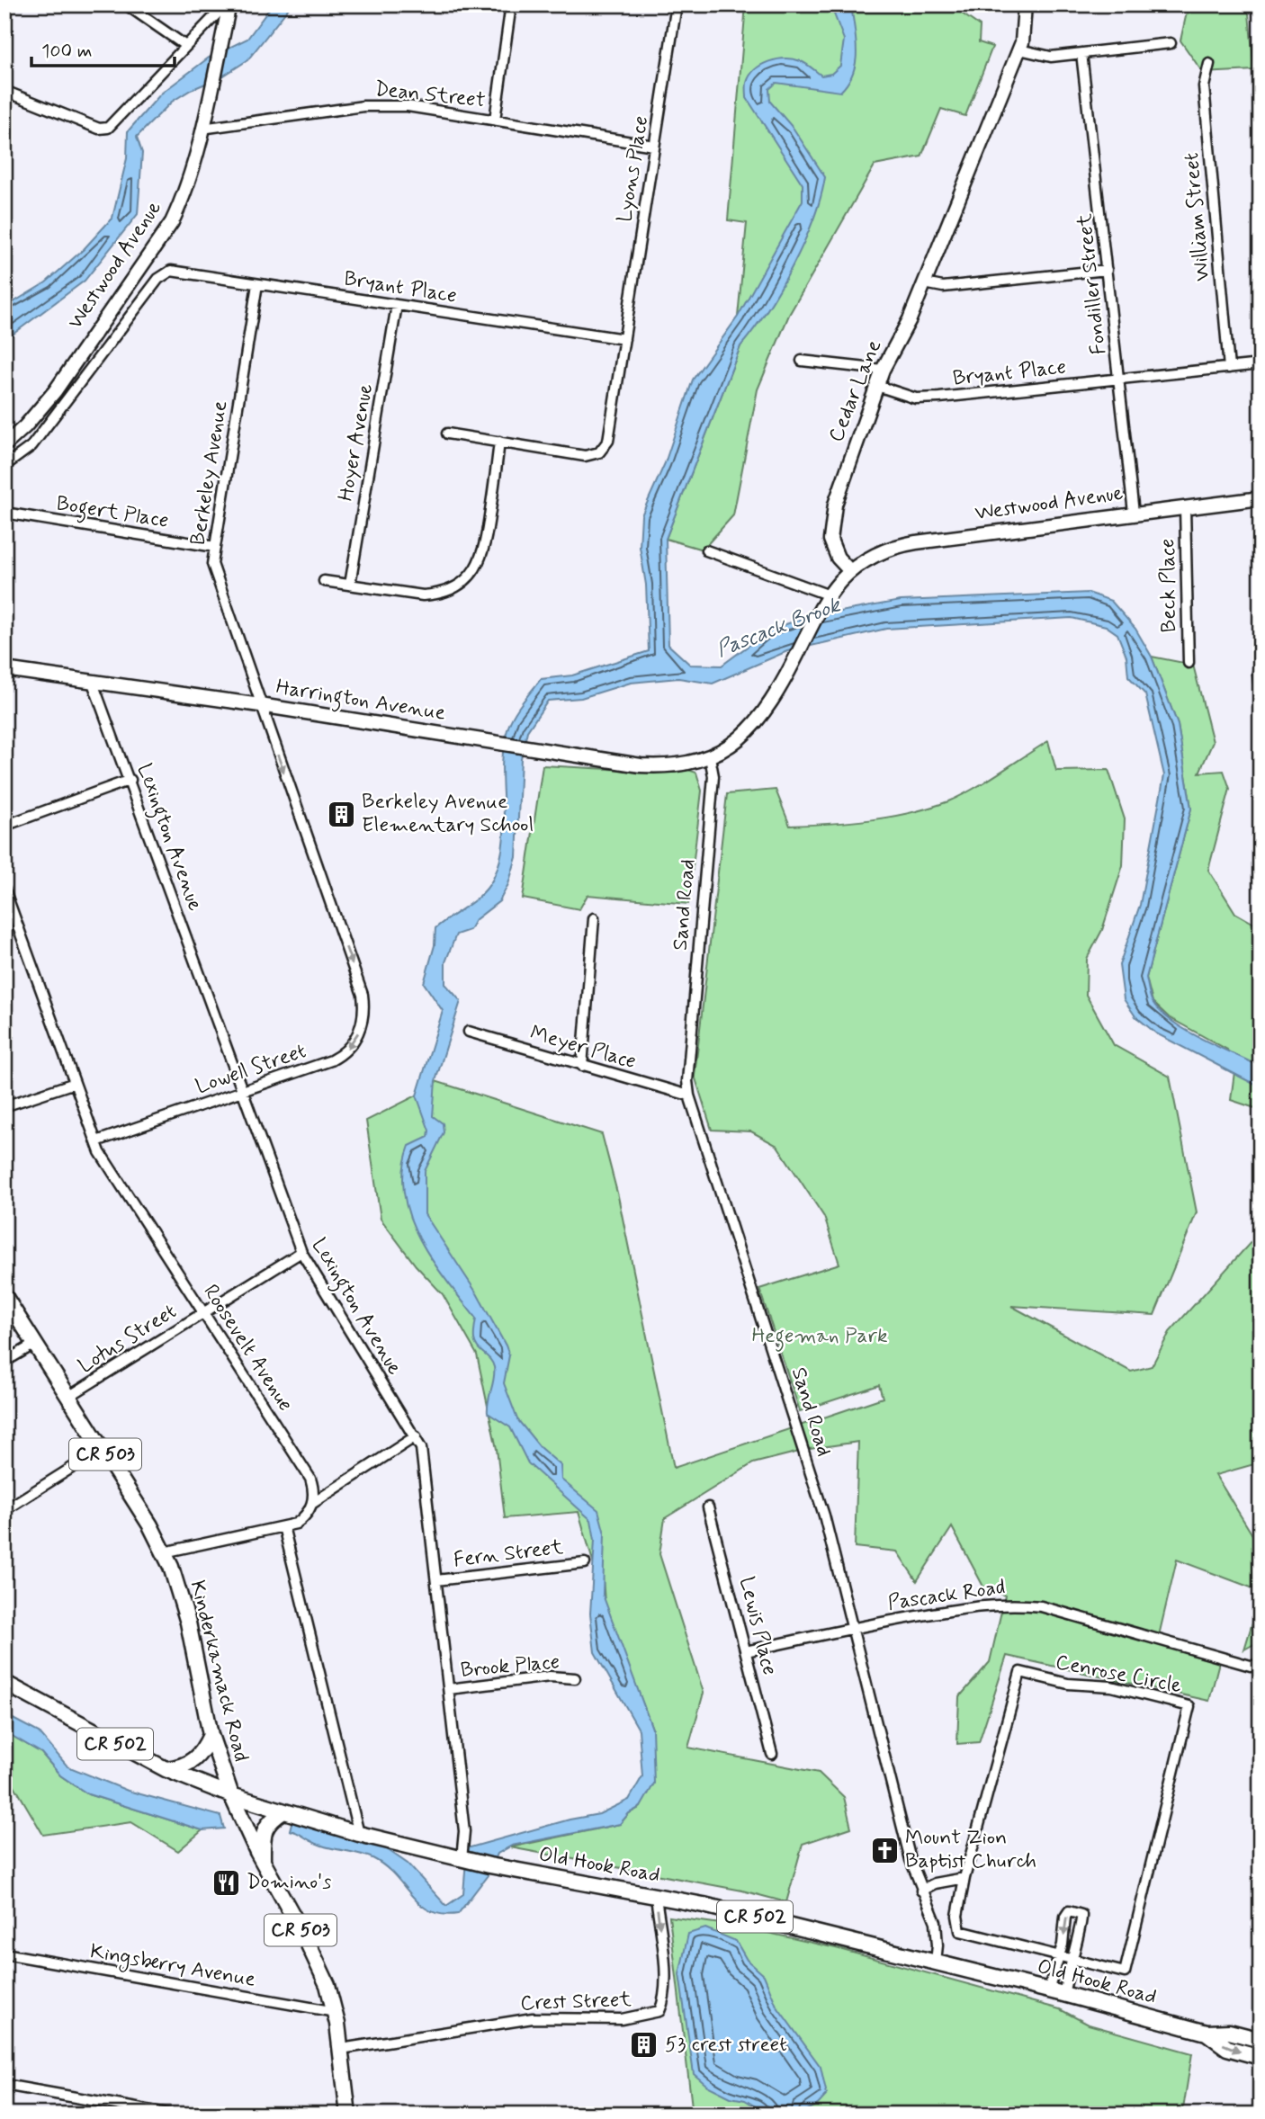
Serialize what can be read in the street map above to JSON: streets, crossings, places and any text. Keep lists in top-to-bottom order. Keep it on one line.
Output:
{"streets":{"main road":["CR 503","Kinderkamack Road","CR 502","Old Hook Road"],"street":["Dean Street","Lyons Place","William Street","Westwood Avenue","Fondiller Street","Bryant Place","Cedar Lane","Hoyer Avenue","Berkeley Avenue","Bogert Place","Beck Place","Harrington Avenue","Lexington Avenue","Sand Road","Meyer Place","Lowell Street","Lotus Street","Roosevelt Avenue","Fern Street","Pascack Road","Lewis Place","Brook Place","Cenrose Circle","Kingsberry Avenue","Crest Street"]},"crossings":[["Dean Street","Lyons Place"],["Dean Street","Westwood Avenue"],["Lyons Place","Bryant Place"],["William Street","Bryant Place"],["Westwood Avenue","Fondiller Street"],["Westwood Avenue","Cedar Lane"],["Westwood Avenue","Beck Place"],["Fondiller Street","Bryant Place"],["Bryant Place","Cedar Lane"],["Bryant Place","Hoyer Avenue"],["Bryant Place","Berkeley Avenue"],["Berkeley Avenue","Bogert Place"],["Berkeley Avenue","Harrington Avenue"],["Berkeley Avenue","Lowell Street"],["Harrington Avenue","Lexington Avenue"],["Harrington Avenue","Sand Road"],["Lexington Avenue","Lowell Street"],["Lexington Avenue","Lotus Street"],["Lexington Avenue","Fern Street"],["Lexington Avenue","Brook Place"],["Lexington Avenue","Old Hook Road"],["Sand Road","Meyer Place"],["Sand Road","Pascack Road"],["Sand Road","Old Hook Road"],["Lowell Street","Roosevelt Avenue"],["Lotus Street","Roosevelt Avenue"],["Lotus Street","Kinderkamack Road"],["Pascack Road","Lewis Place"],["Kinderkamack Road","Old Hook Road"],["Kinderkamack Road","Kingsberry Avenue"],["Kinderkamack Road","Crest Street"],["Old Hook Road","Crest Street"]],"one_way":["Berkeley Avenue","Lowell Street"],"water":["Pascack Brook"],"parks":["Hegeman Park"],"places":{"building":["Berkeley Avenue Elementary School","53 crest street"],"church":["Mount Zion Baptist Church"],"restaurant":["Domino's"]},"scale_bar":"100 m"}
